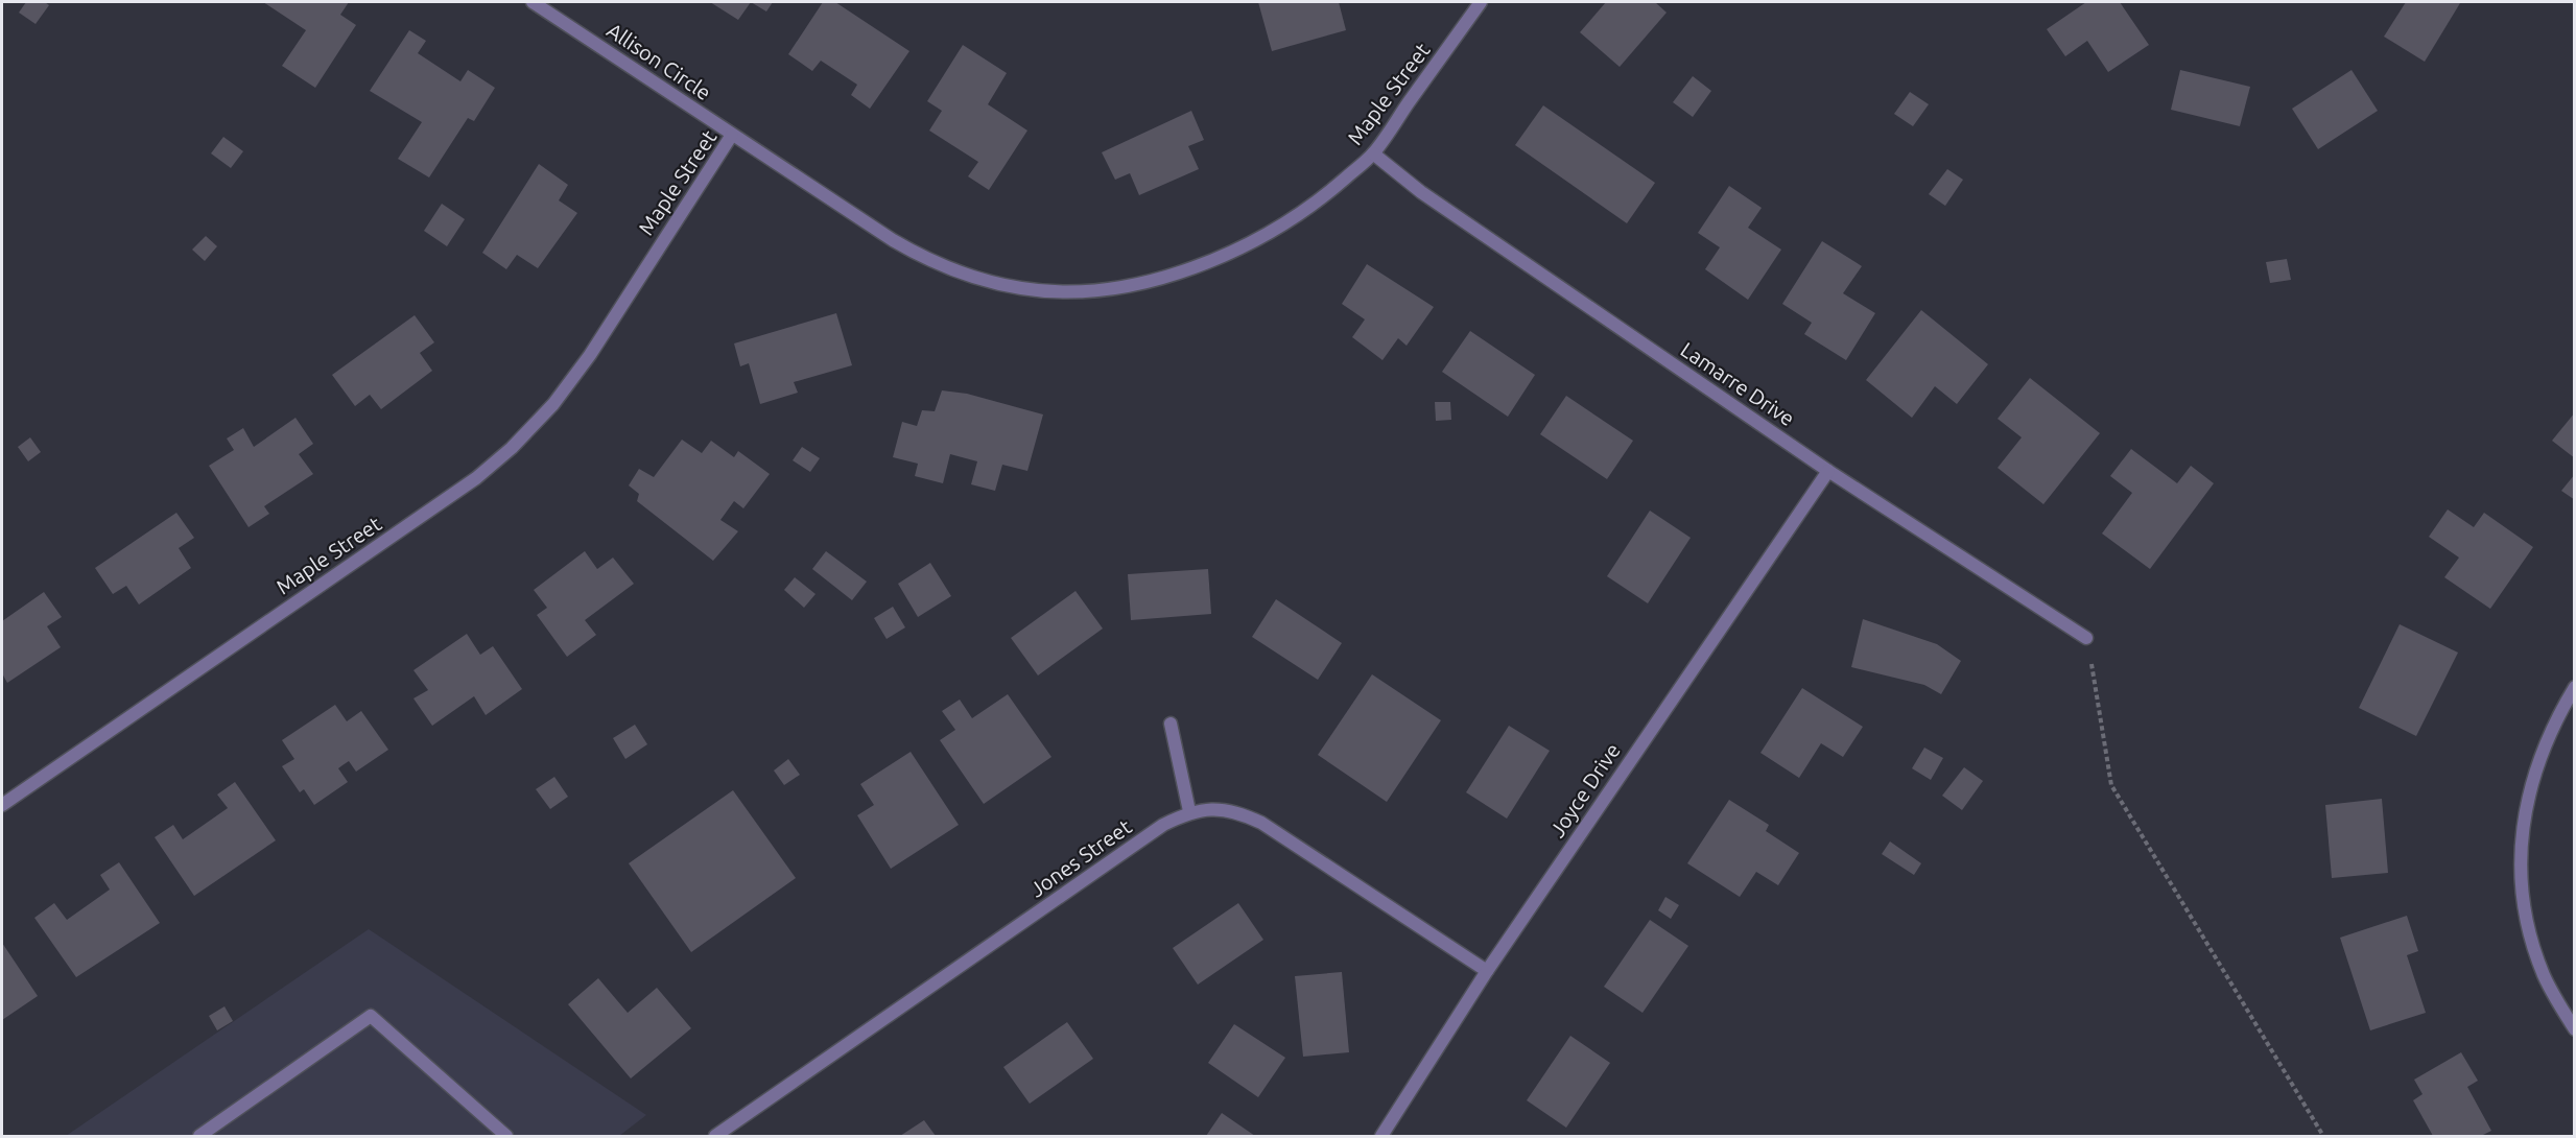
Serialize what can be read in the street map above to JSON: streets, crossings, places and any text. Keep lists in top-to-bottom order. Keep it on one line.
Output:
{"streets":{"street":["Allison Circle","Maple Street","Lamarre Drive","Joyce Drive","Jones Street"]},"crossings":[["Allison Circle","Maple Street"],["Maple Street","Lamarre Drive"],["Lamarre Drive","Joyce Drive"],["Joyce Drive","Jones Street"]]}
